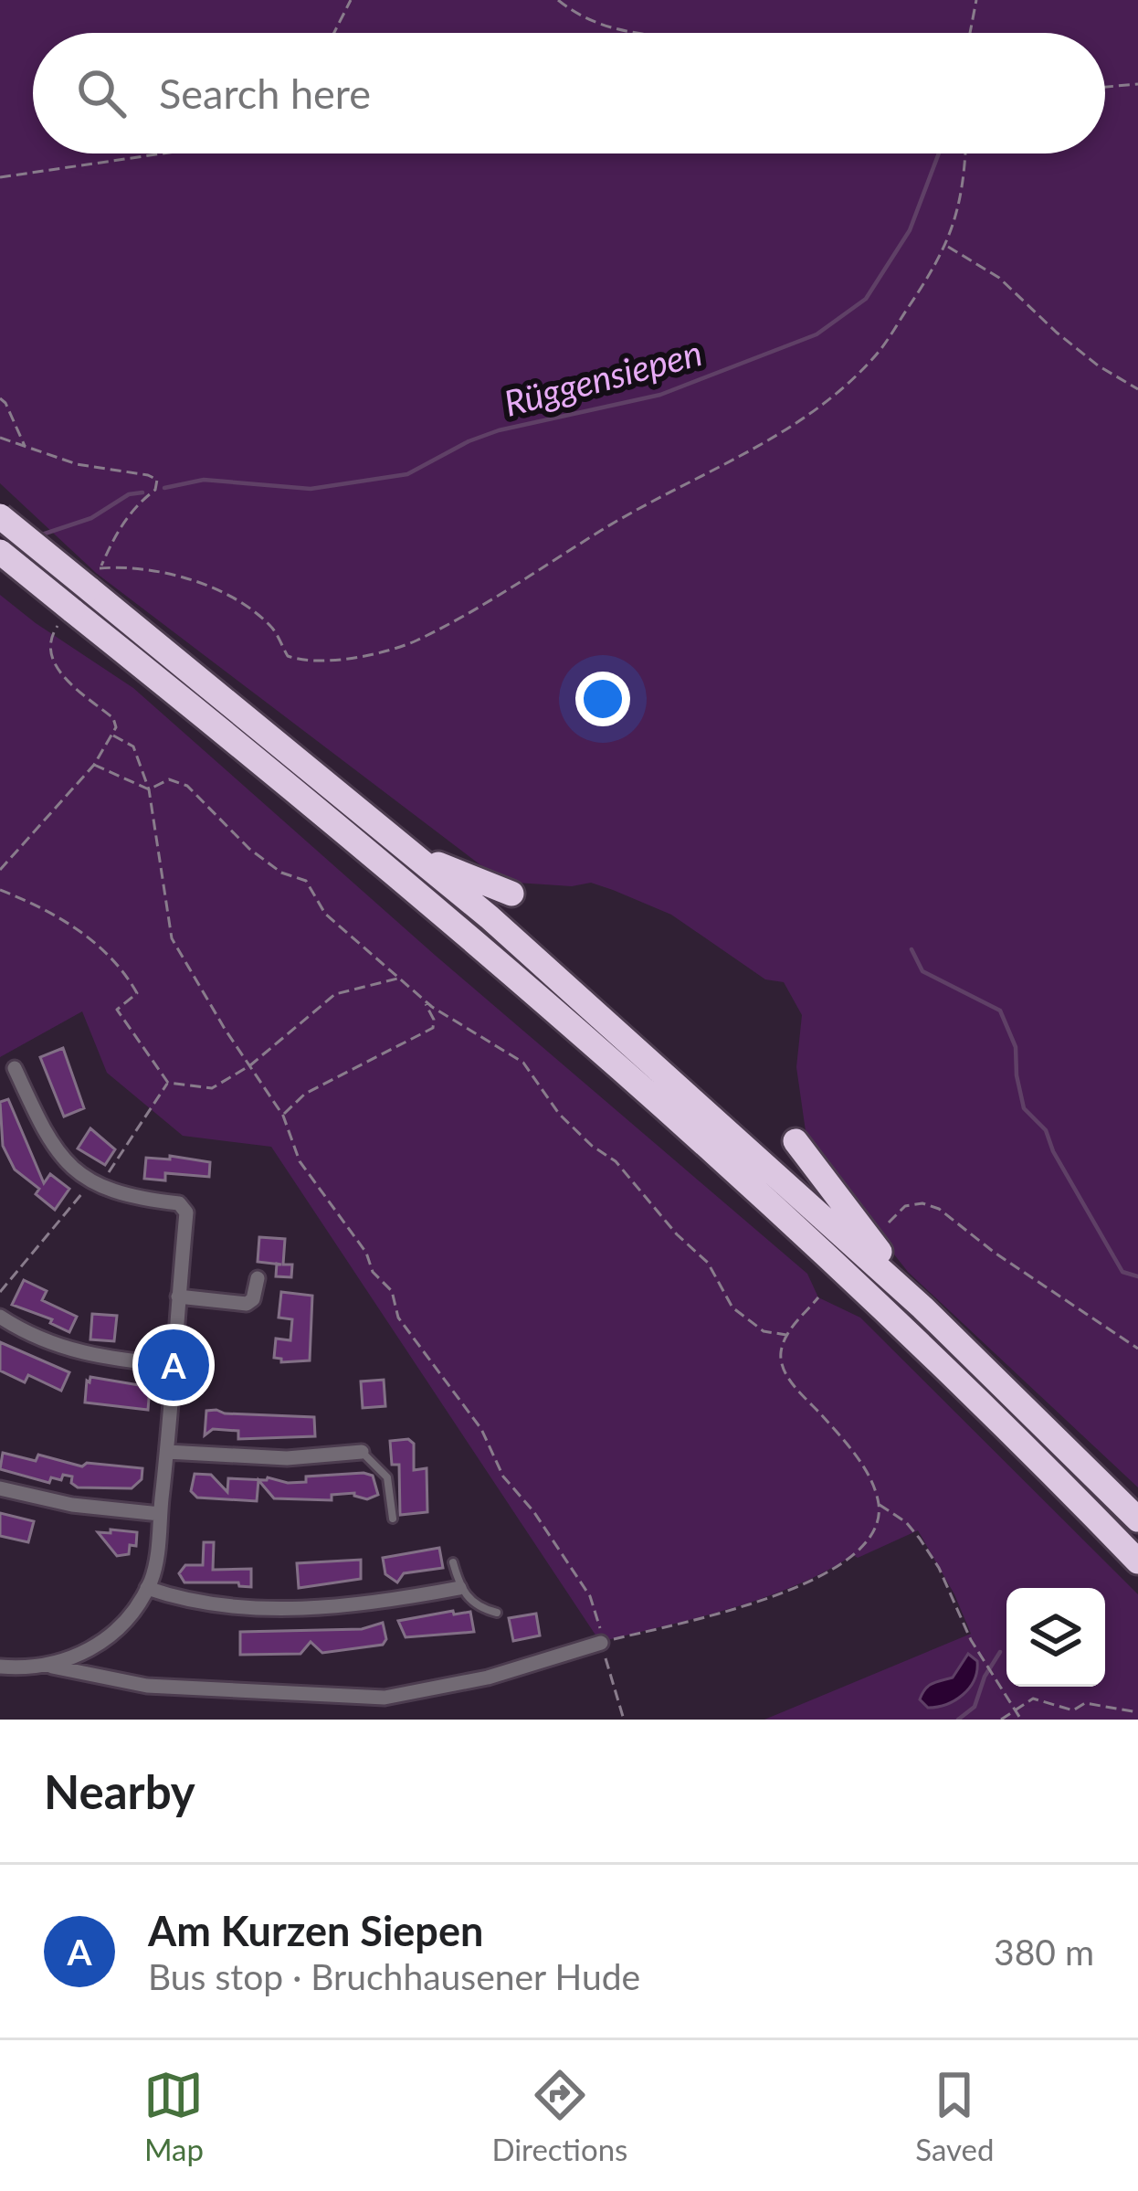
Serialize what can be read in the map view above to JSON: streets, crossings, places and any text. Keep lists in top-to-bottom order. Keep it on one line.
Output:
{"water":["Rüggensiepen"],"page":{"search":"Search here","pins":"A","heading":"Nearby","list":[{"mark":"A","name":"Am Kurzen Siepen","note":"Bus stop · Bruchhausener Hude","value":"380 m"}],"nav":["Map","Directions","Saved"]}}
